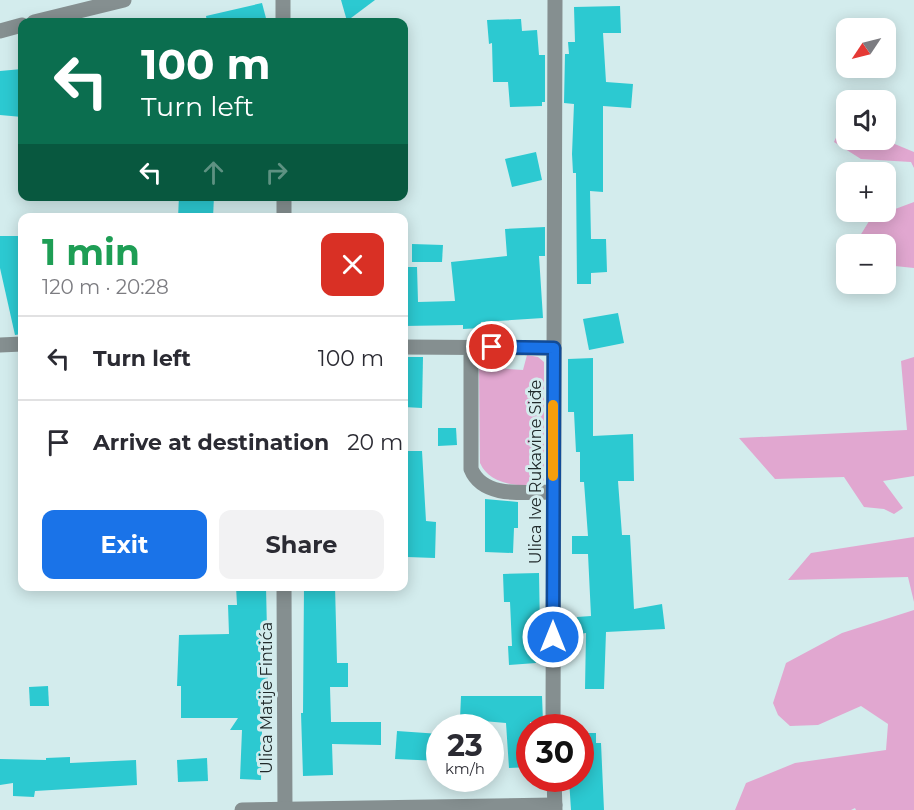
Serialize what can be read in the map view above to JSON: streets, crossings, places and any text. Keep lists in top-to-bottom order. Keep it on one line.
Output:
{"streets":{"street":["Ulica Ive Rukavine Siđe","Ulica Matije Fintića"]},"north":"bottom left","page":{"map_buttons":["+","−"],"turn":["100 m","Turn left"],"heading":["1 min","120 m · 20:28"],"list":[{"name":"Turn left","value":"100 m"},{"name":"Arrive at destination","value":"20 m"}],"buttons":["Exit","Share"],"speed":"23 km/h","limit":"30"}}
